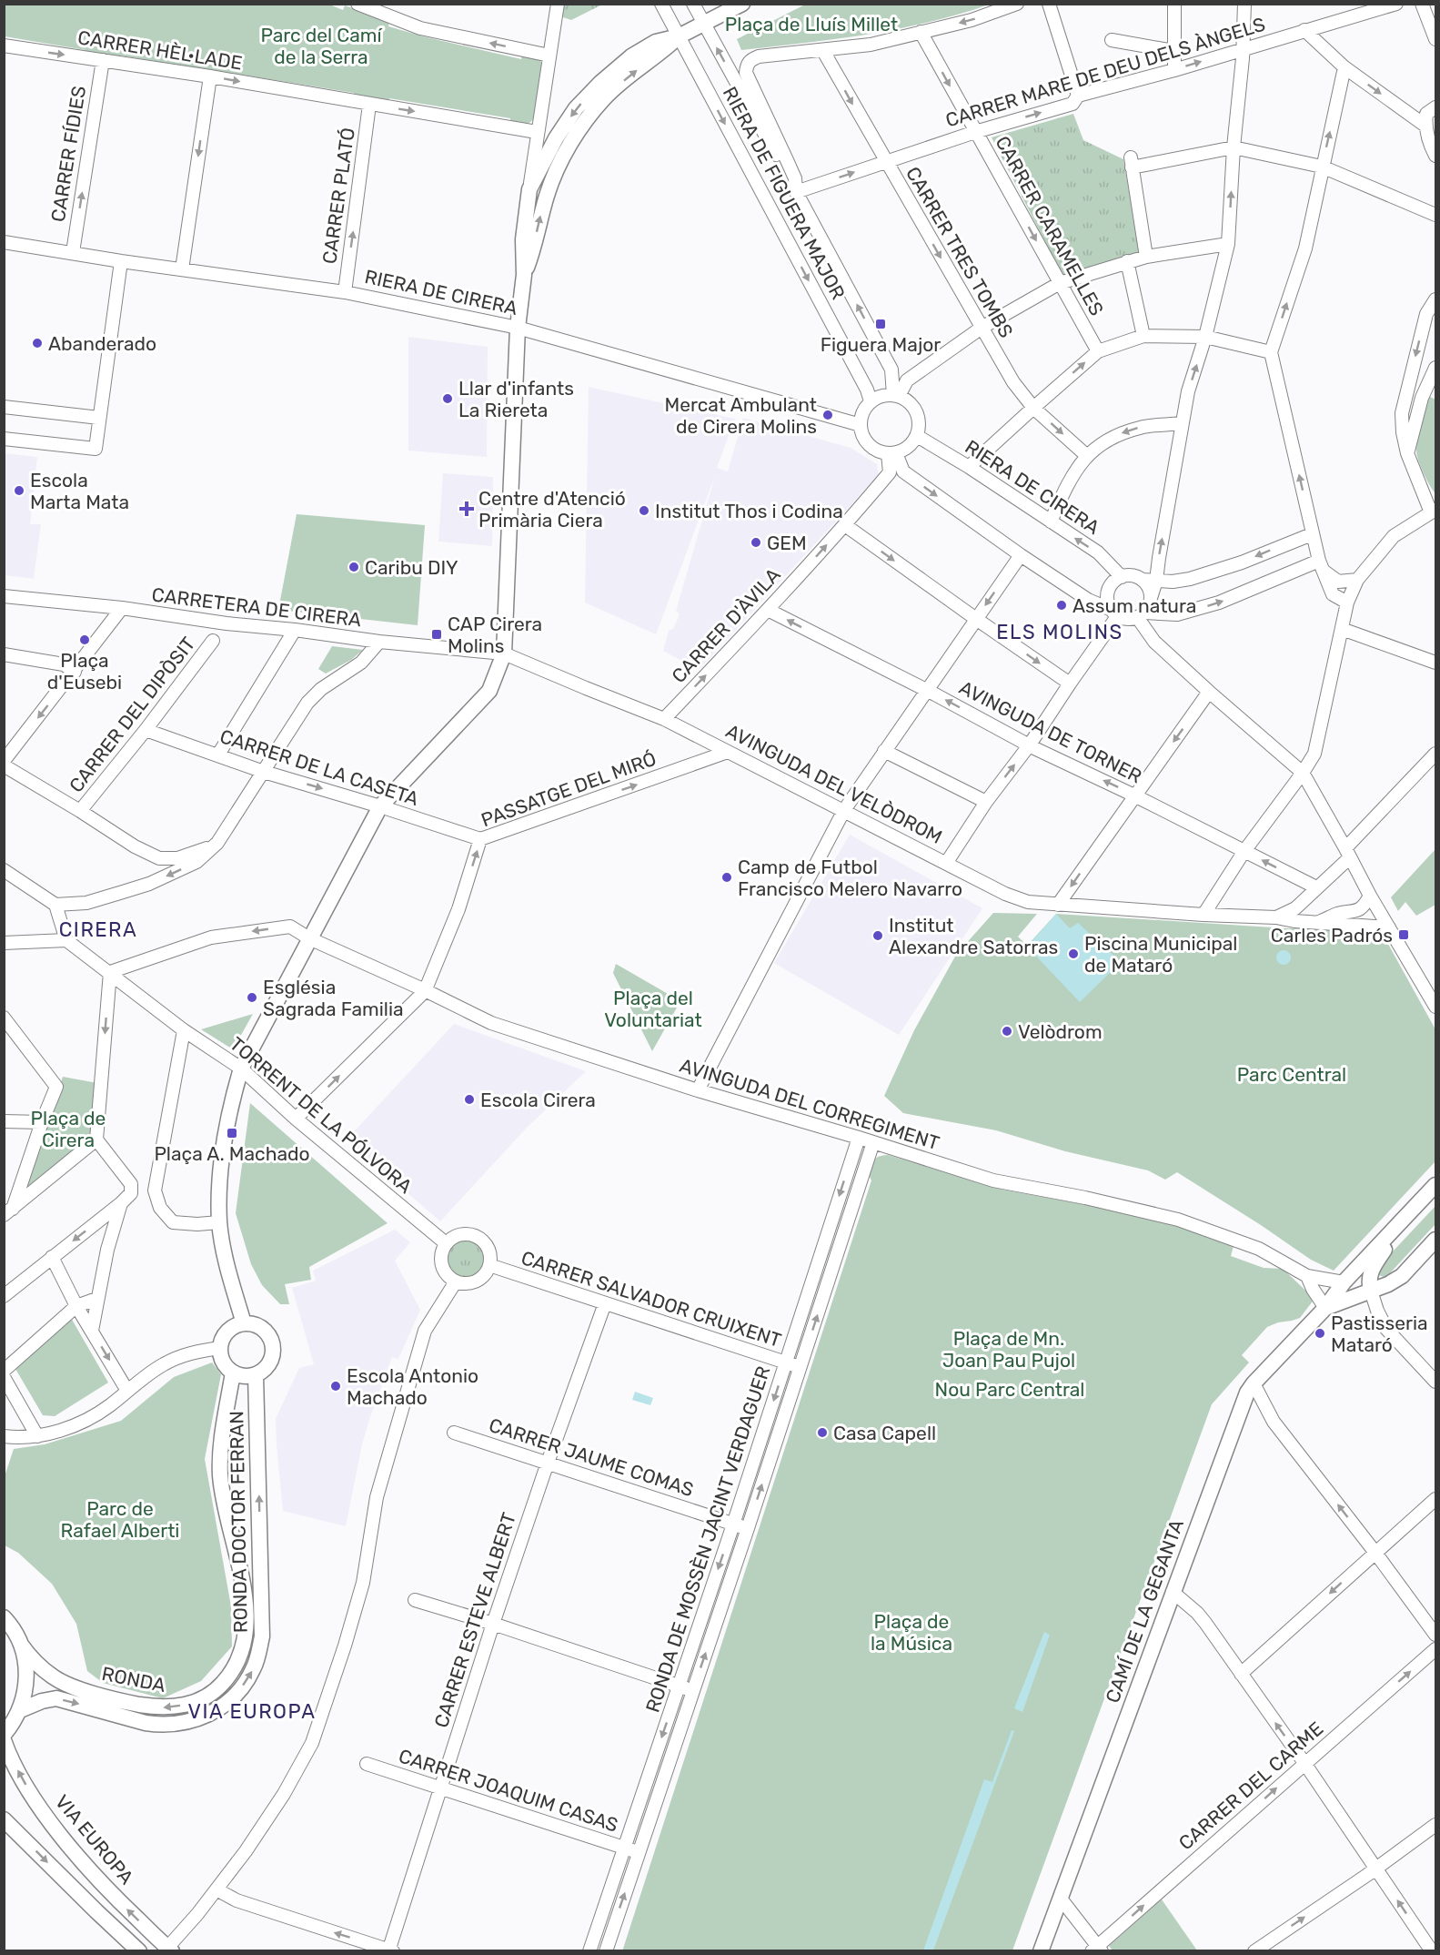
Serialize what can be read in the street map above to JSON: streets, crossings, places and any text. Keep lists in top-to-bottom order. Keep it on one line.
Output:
{"streets":{"street":["CARRER HÈL·LADE","CARRER MARE DE DEU DELS ÀNGELS","CARRER FÍDIES","RIERA DE FIGUERA MAJOR","CARRER PLATÓ","CARRER CARAMELLES","CARRER TRES TOMBS","RIERA DE CIRERA","CARRETERA DE CIRERA","CARRER D'ÀVILA","CARRER DEL DIPÒSIT","AVINGUDA DE TORNER","CARRER DE LA CASETA","AVINGUDA DEL VELÒDROM","PASSATGE DEL MIRÓ","AVINGUDA DEL CORREGIMENT","TORRENT DE LA PÓLVORA","CARRER SALVADOR CRUIXENT","CARRER JAUME COMAS","RONDA DOCTOR FERRAN","RONDA DE MOSSÈN JACINT VERDAGUER","CAMÍ DE LA GEGANTA","CARRER ESTEVE ALBERT","RONDA","CARRER DEL CARME","CARRER JOAQUIM CASAS","VIA EUROPA"]},"crossings":[["CARRER HÈL·LADE","CARRER FÍDIES"],["CARRER HÈL·LADE","CARRER PLATÓ"],["CARRER MARE DE DEU DELS ÀNGELS","RIERA DE FIGUERA MAJOR"],["CARRER MARE DE DEU DELS ÀNGELS","CARRER CARAMELLES"],["CARRER MARE DE DEU DELS ÀNGELS","CARRER TRES TOMBS"],["CARRER FÍDIES","RIERA DE CIRERA"],["RIERA DE FIGUERA MAJOR","RIERA DE CIRERA"],["RIERA DE FIGUERA MAJOR","CARRER D'ÀVILA"],["CARRER PLATÓ","RIERA DE CIRERA"],["RIERA DE CIRERA","CARRER D'ÀVILA"],["CARRETERA DE CIRERA","AVINGUDA DEL VELÒDROM"],["CARRER D'ÀVILA","AVINGUDA DE TORNER"],["CARRER D'ÀVILA","AVINGUDA DEL VELÒDROM"],["CARRER DEL DIPÒSIT","CARRER DE LA CASETA"],["CARRER DE LA CASETA","PASSATGE DEL MIRÓ"],["AVINGUDA DEL VELÒDROM","PASSATGE DEL MIRÓ"],["PASSATGE DEL MIRÓ","AVINGUDA DEL CORREGIMENT"],["AVINGUDA DEL CORREGIMENT","TORRENT DE LA PÓLVORA"],["AVINGUDA DEL CORREGIMENT","RONDA DE MOSSÈN JACINT VERDAGUER"],["AVINGUDA DEL CORREGIMENT","CAMÍ DE LA GEGANTA"],["TORRENT DE LA PÓLVORA","CARRER SALVADOR CRUIXENT"],["CARRER SALVADOR CRUIXENT","RONDA DE MOSSÈN JACINT VERDAGUER"],["CARRER SALVADOR CRUIXENT","CARRER ESTEVE ALBERT"],["CARRER JAUME COMAS","RONDA DE MOSSÈN JACINT VERDAGUER"],["CARRER JAUME COMAS","CARRER ESTEVE ALBERT"],["RONDA DOCTOR FERRAN","RONDA"],["RONDA DE MOSSÈN JACINT VERDAGUER","CARRER JOAQUIM CASAS"],["CARRER ESTEVE ALBERT","CARRER JOAQUIM CASAS"]],"one_way":["CARRER MARE DE DEU DELS ÀNGELS","CARRER PLATÓ","CARRER CARAMELLES","CARRER TRES TOMBS","CARRER D'ÀVILA","PASSATGE DEL MIRÓ","CARRER DEL CARME"],"districts":["ELS MOLINS","CIRERA","VIA EUROPA"],"parks":["Plaça de Lluís Millet","Parc del Camí de la Serra","Plaça del Voluntariat","Parc Central","Plaça de Cirera","Plaça de Mn. Joan Pau Pujol","Nou Parc Central","Parc de Rafael Alberti","Plaça de la Música"],"places":{"transit":["Figuera Major","CAP Cirera Molins","Carles Padrós","Plaça A. Machado"],"other":["Abanderado","Llar d'infants La Riereta","Mercat Ambulant de Cirera Molins","Escola Marta Mata","Institut Thos i Codina","GEM","Caribu DIY","Assum natura","Plaça d'Eusebi","Camp de Futbol Francisco Melero Navarro","Institut Alexandre Satorras","Piscina Municipal de Mataró","Església Sagrada Familia","Velòdrom","Escola Cirera","Pastisseria Mataró","Escola Antonio Machado","Casa Capell"],"health":["Centre d'Atenció Primària Ciera"]}}
